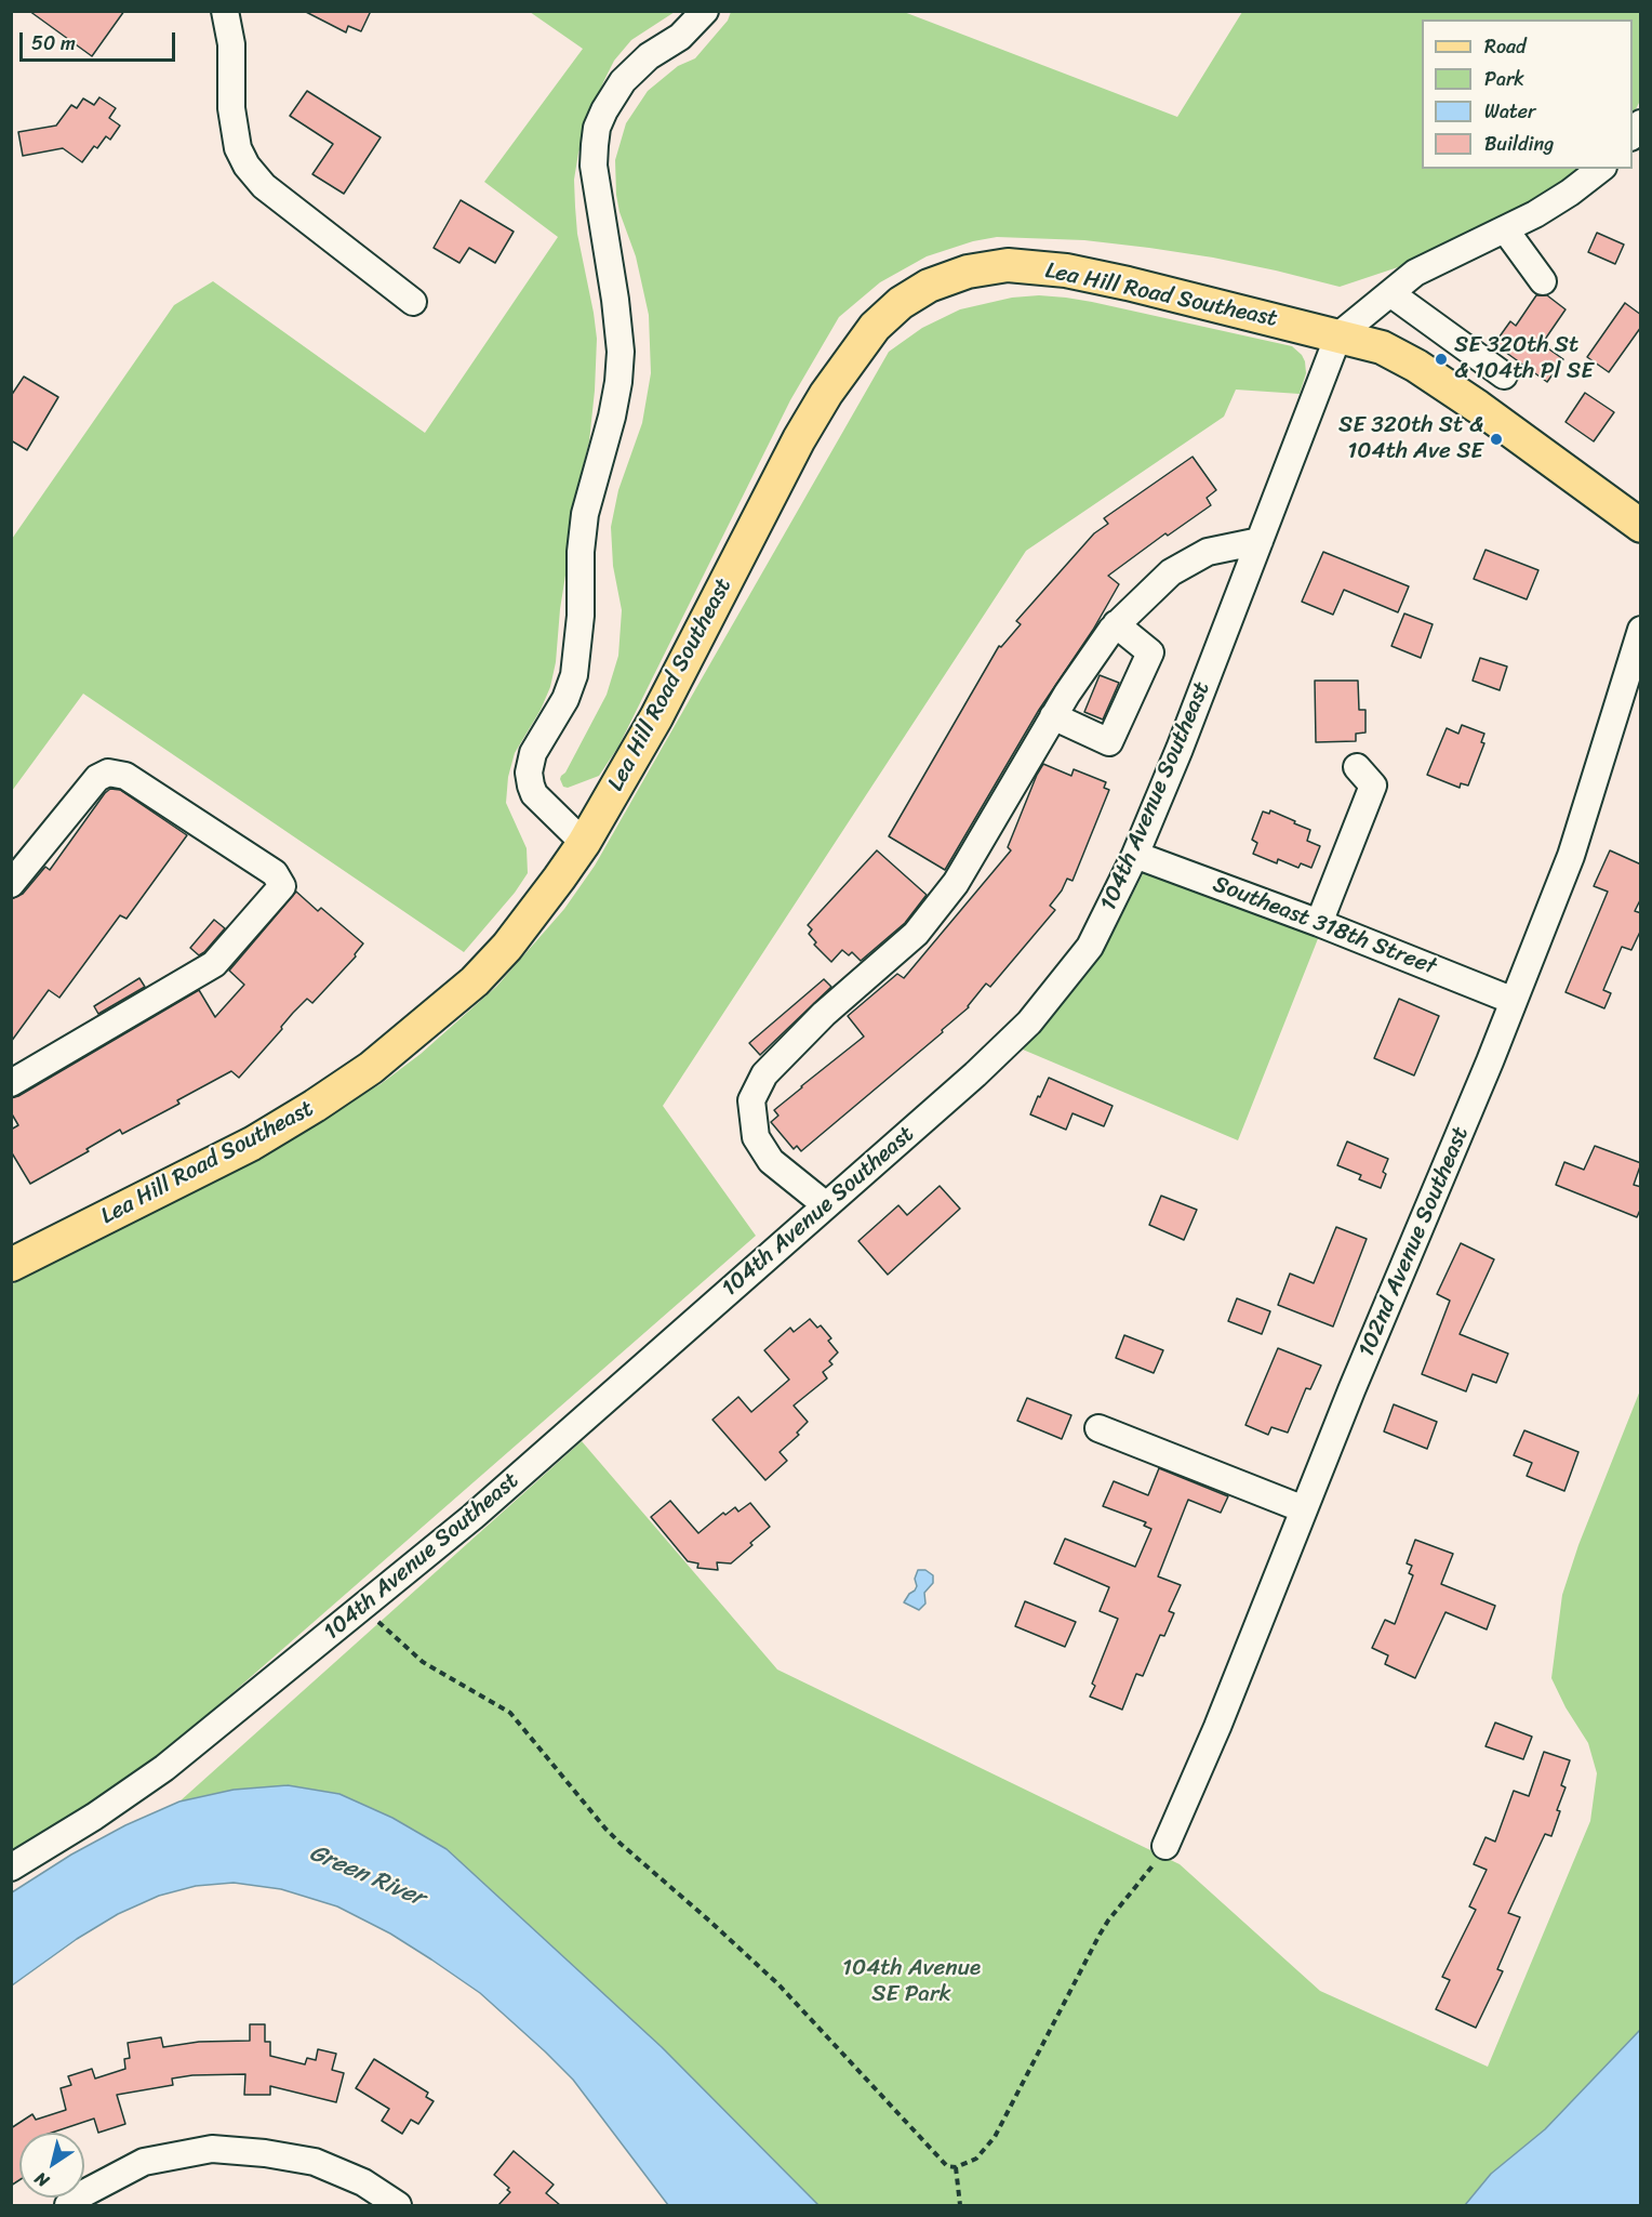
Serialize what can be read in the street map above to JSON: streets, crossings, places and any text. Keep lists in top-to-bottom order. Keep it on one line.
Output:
{"streets":{"main road":["Lea Hill Road Southeast"],"street":["104th Avenue Southeast","Southeast 318th Street","102nd Avenue Southeast"]},"crossings":[["Lea Hill Road Southeast","104th Avenue Southeast"],["104th Avenue Southeast","Southeast 318th Street"],["Southeast 318th Street","102nd Avenue Southeast"]],"water":["Green River"],"parks":["104th Avenue SE Park"],"places":["SE 320th St & 104th Pl SE","SE 320th St & 104th Ave SE"],"legend":["Road","Park","Water","Building"],"scale_bar":"50 m","north":"bottom left"}
